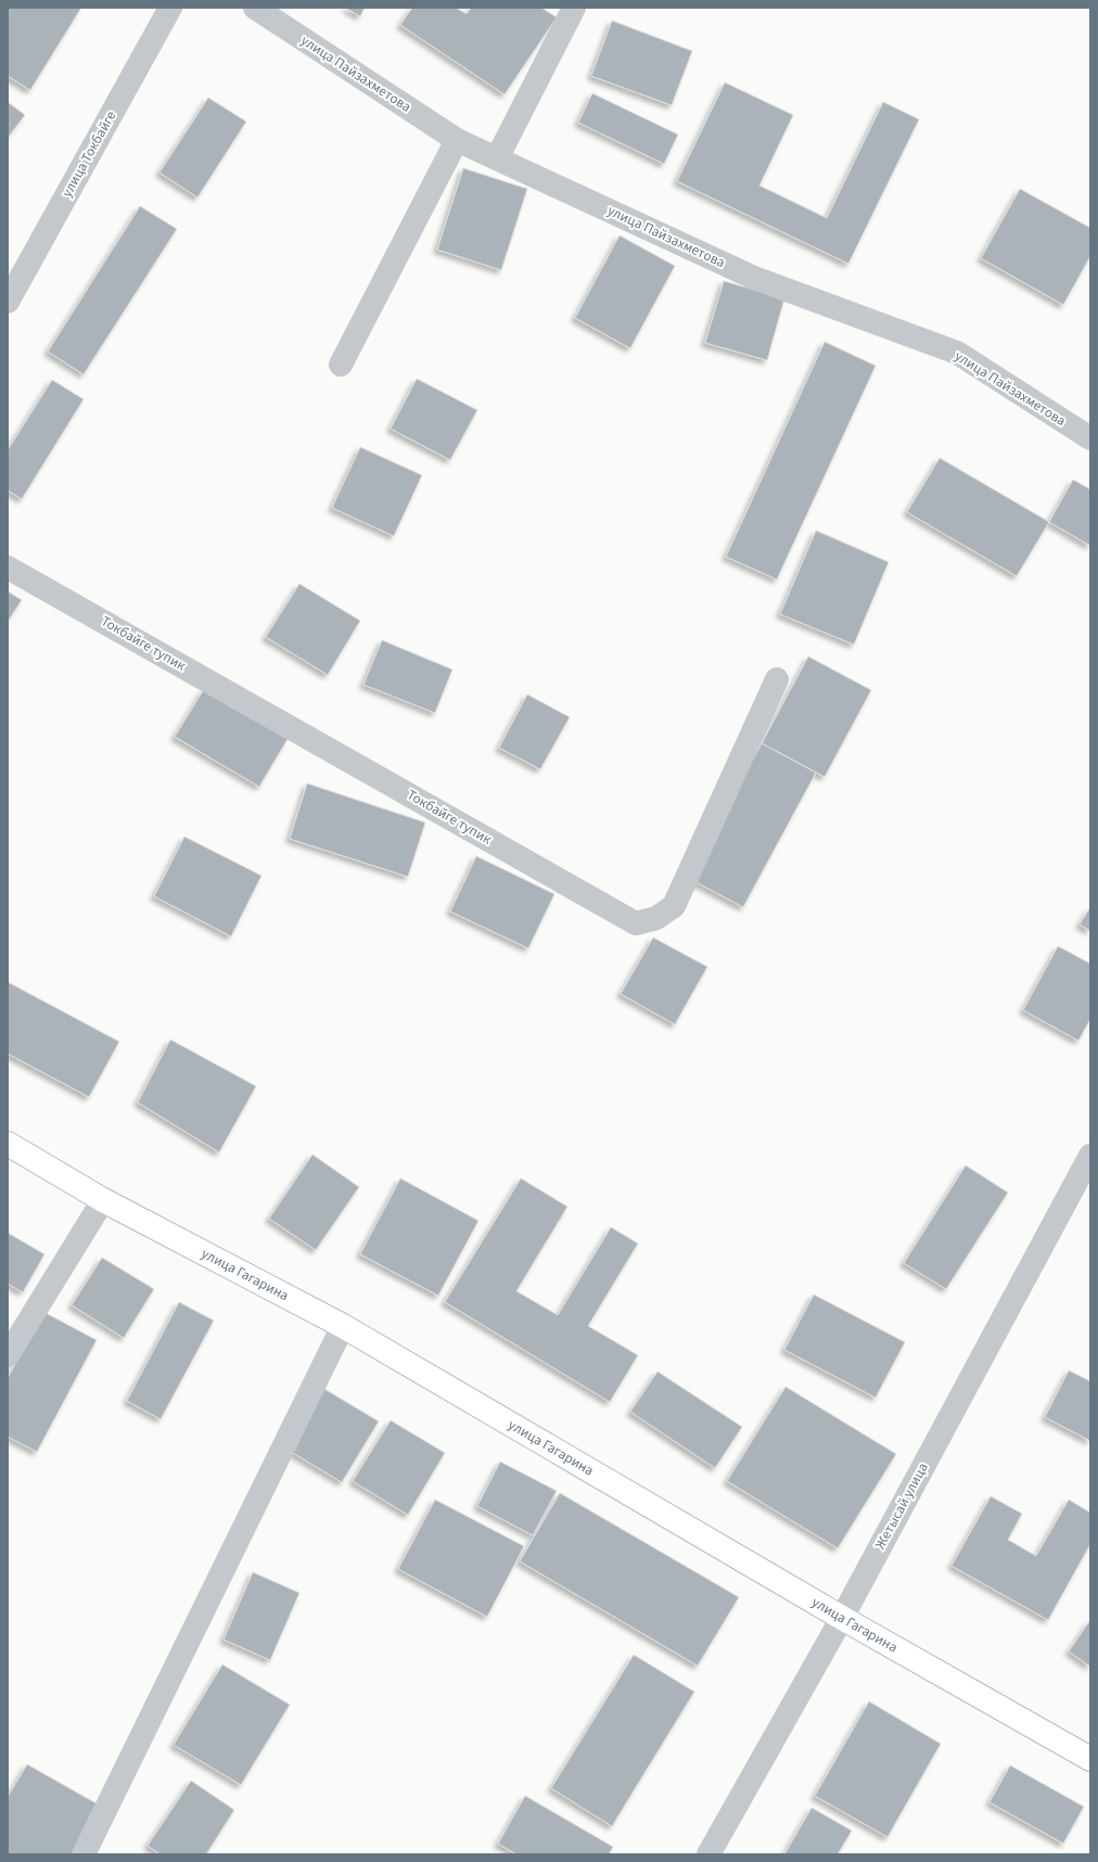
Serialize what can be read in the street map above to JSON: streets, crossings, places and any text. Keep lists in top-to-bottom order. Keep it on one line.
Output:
{"streets":{"main road":["улица Гагарина"],"street":["улица Пайзахметова","улица Токбайге","Токбайге тупик","Жетысай улица"]},"crossings":[["улица Гагарина","Жетысай улица"]]}
